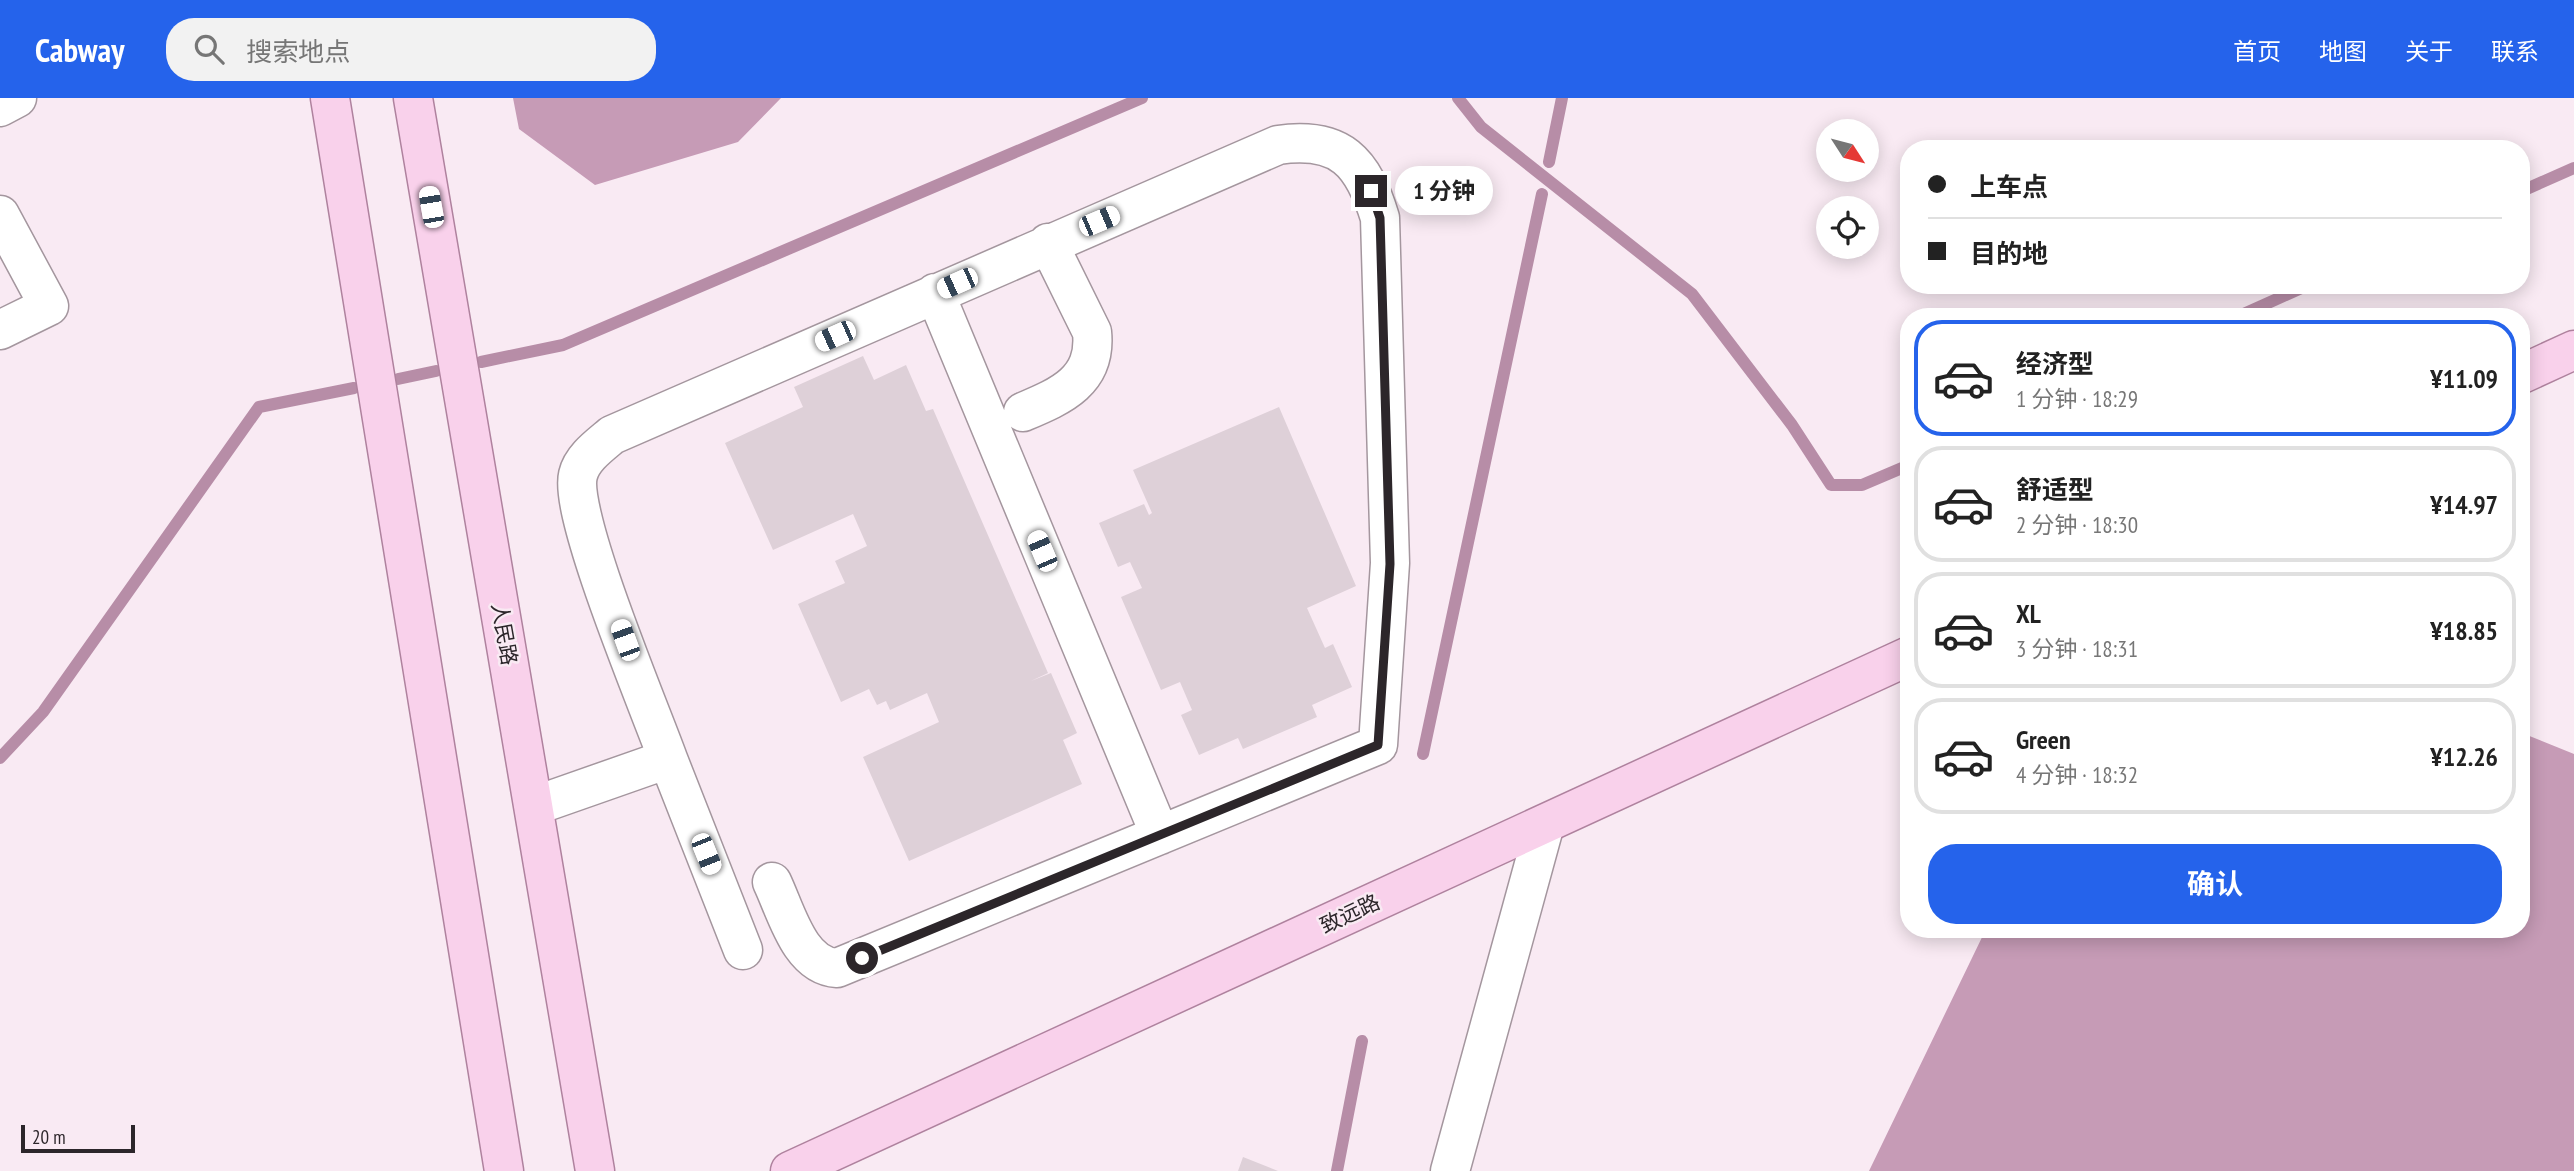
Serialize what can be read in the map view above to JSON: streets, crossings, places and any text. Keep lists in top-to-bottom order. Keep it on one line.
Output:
{"streets":{"main road":["人民路","致远路"]},"scale_bar":"20 m","north":"bottom right","page":{"header":"Cabway","search":"搜索地点","nav":["首页","地图","关于","联系"],"banner":["上车点","目的地"],"bubble":"1 分钟","list":[{"name":"经济型","note":"1 分钟 · 18:29","value":"¥11.09"},{"name":"舒适型","note":"2 分钟 · 18:30","value":"¥14.97"},{"name":"XL","note":"3 分钟 · 18:31","value":"¥18.85"},{"name":"Green","note":"4 分钟 · 18:32","value":"¥12.26"}],"buttons":"确认","scale":"20 m"}}
